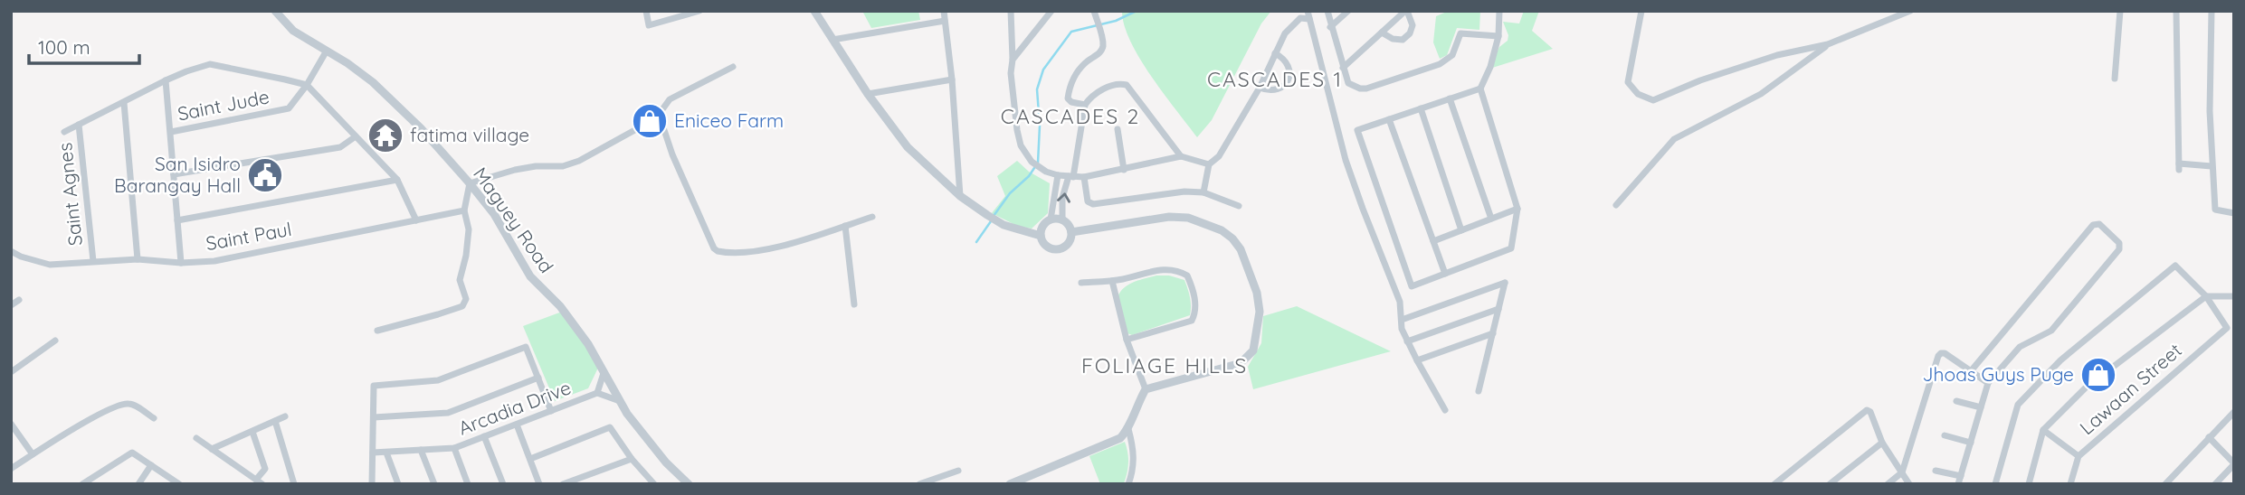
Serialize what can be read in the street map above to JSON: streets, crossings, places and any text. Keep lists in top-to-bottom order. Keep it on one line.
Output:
{"streets":{"street":["Saint Jude","Saint Agnes","Maguey Road","Saint Paul","Lawaan Street","Arcadia Drive"]},"crossings":[["Saint Jude","Maguey Road"],["Saint Agnes","Saint Paul"]],"districts":["CASCADES 1","CASCADES 2","FOLIAGE HILLS"],"places":{"shop":["Eniceo Farm","Jhoas Guys Puge"],"temple":["fatima village"],"public building":["San Isidro Barangay Hall"]},"scale_bar":"100 m"}
